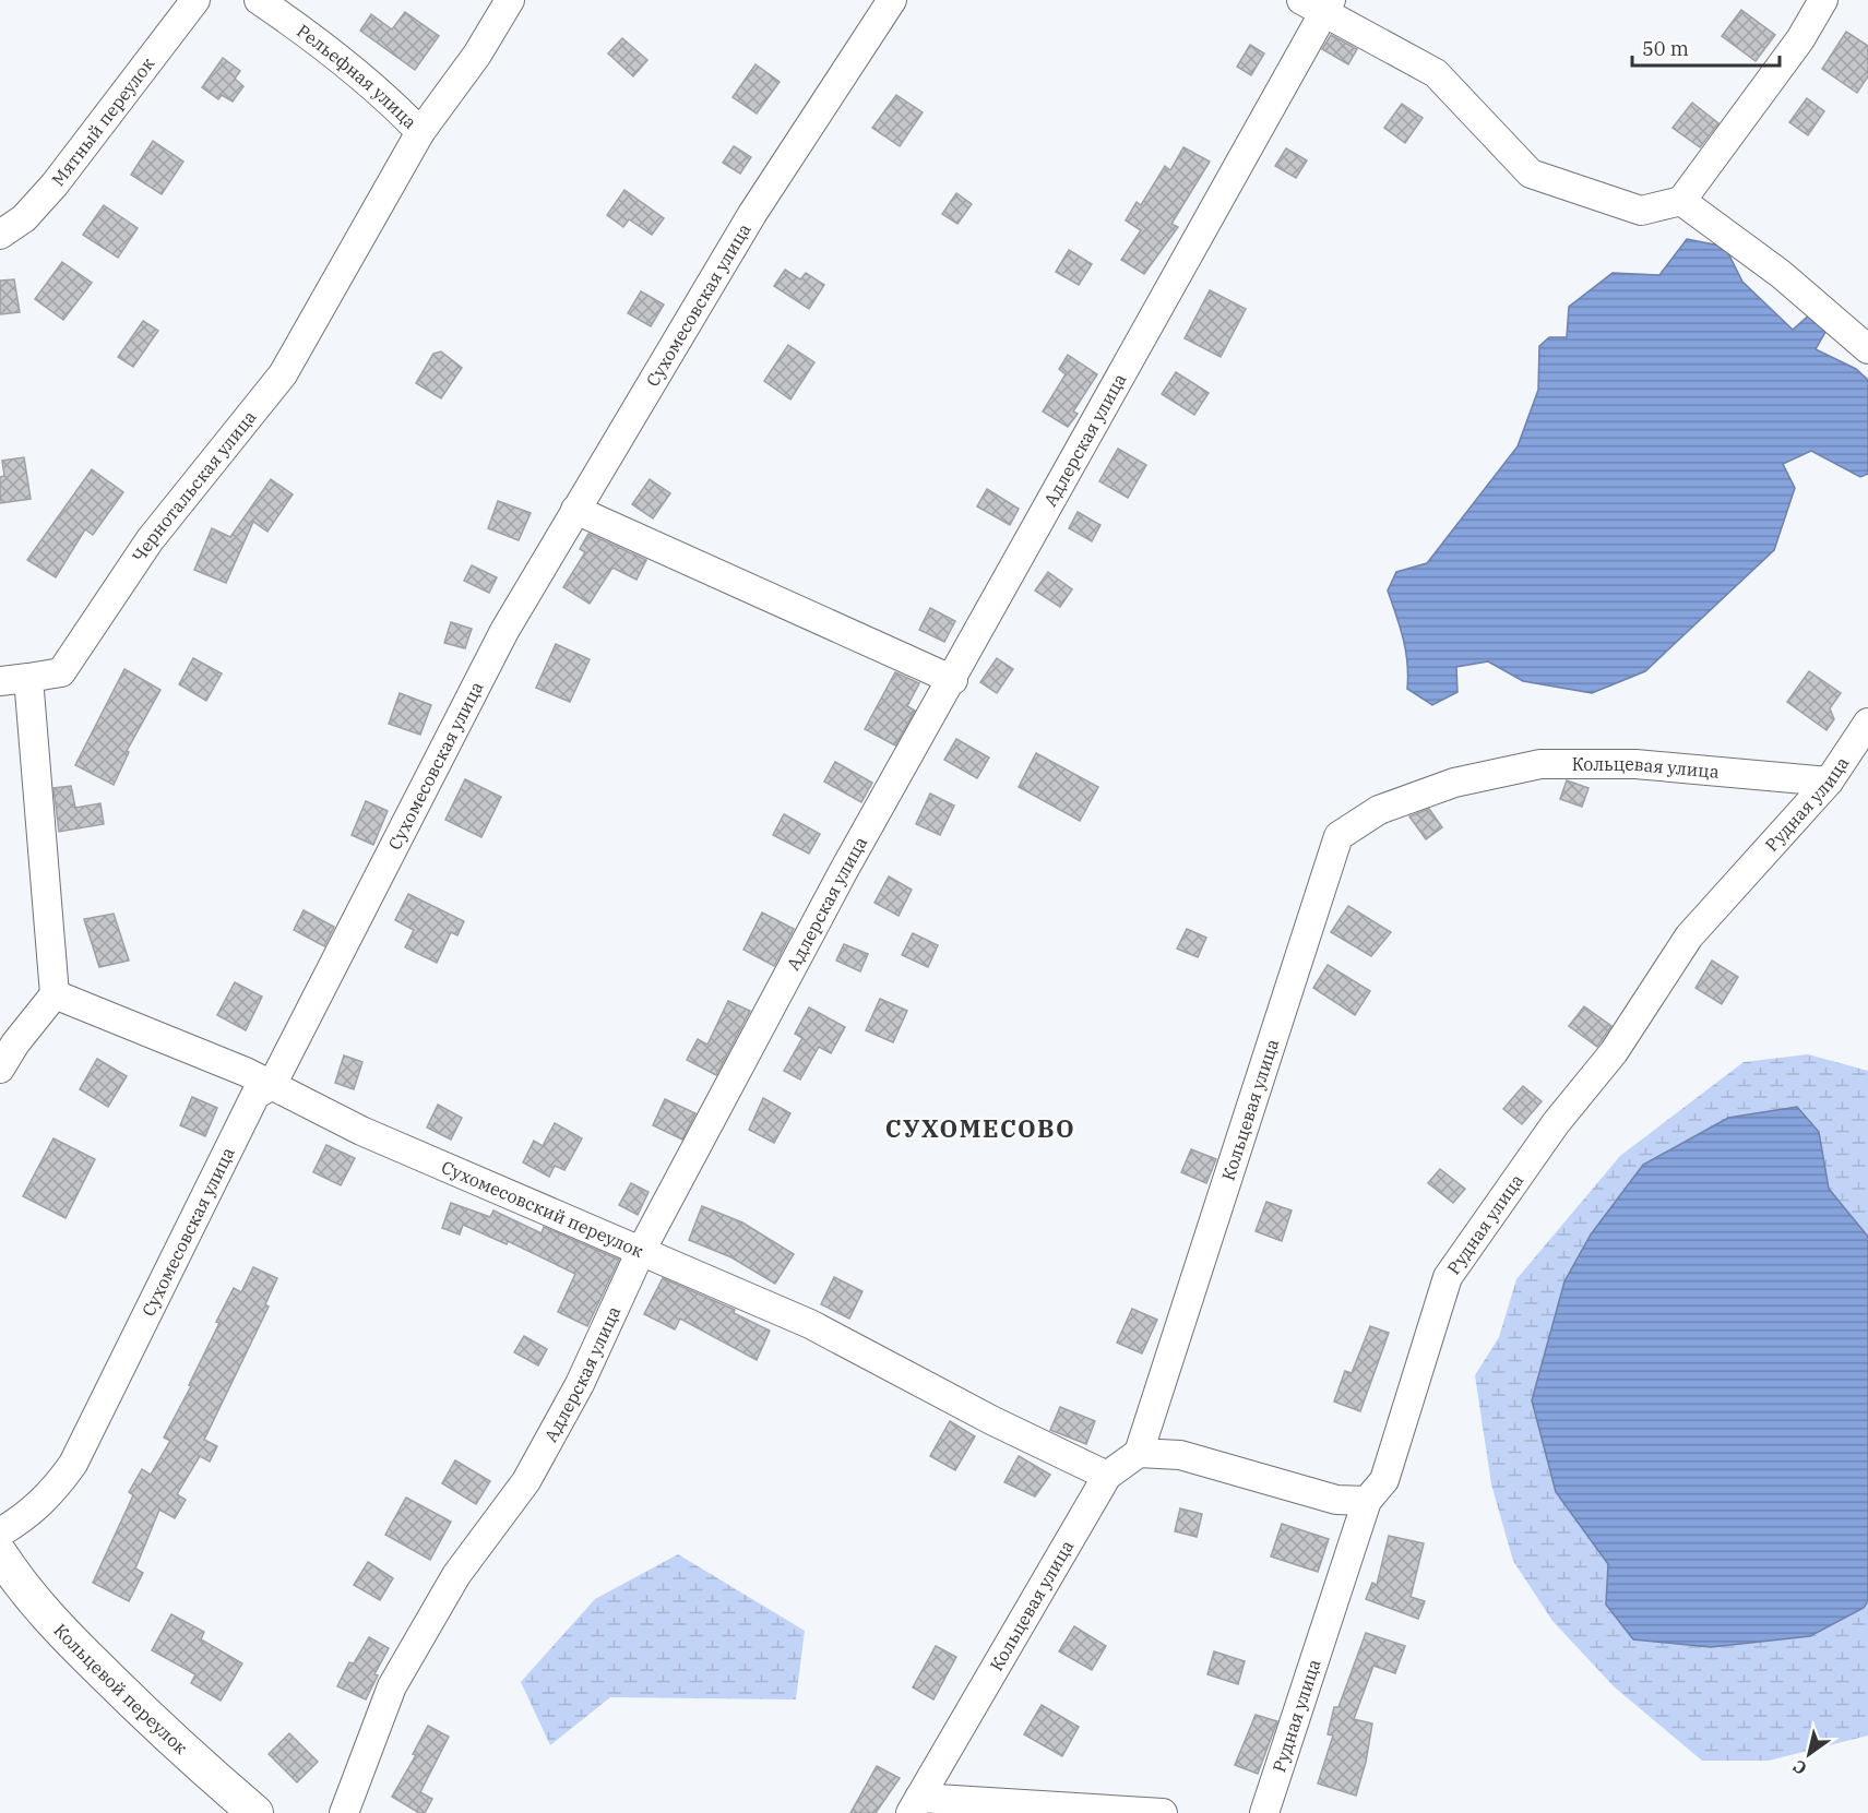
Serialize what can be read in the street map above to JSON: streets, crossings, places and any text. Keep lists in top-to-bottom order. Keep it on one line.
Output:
{"streets":{"main road":["Кольцевой переулок"],"street":["Рельефная улица","Мятный переулок","Сухомесовская улица","Адлерская улица","Чернотальская улица","Кольцевая улица","Рудная улица","Сухомесовский переулок"]},"crossings":[["Рельефная улица","Чернотальская улица"],["Сухомесовская улица","Сухомесовский переулок"],["Адлерская улица","Сухомесовский переулок"],["Чернотальская улица","Сухомесовский переулок"],["Кольцевая улица","Рудная улица"],["Кольцевая улица","Сухомесовский переулок"]],"districts":["СУХОМЕСОВО"],"scale_bar":"50 m","north":"bottom left"}
